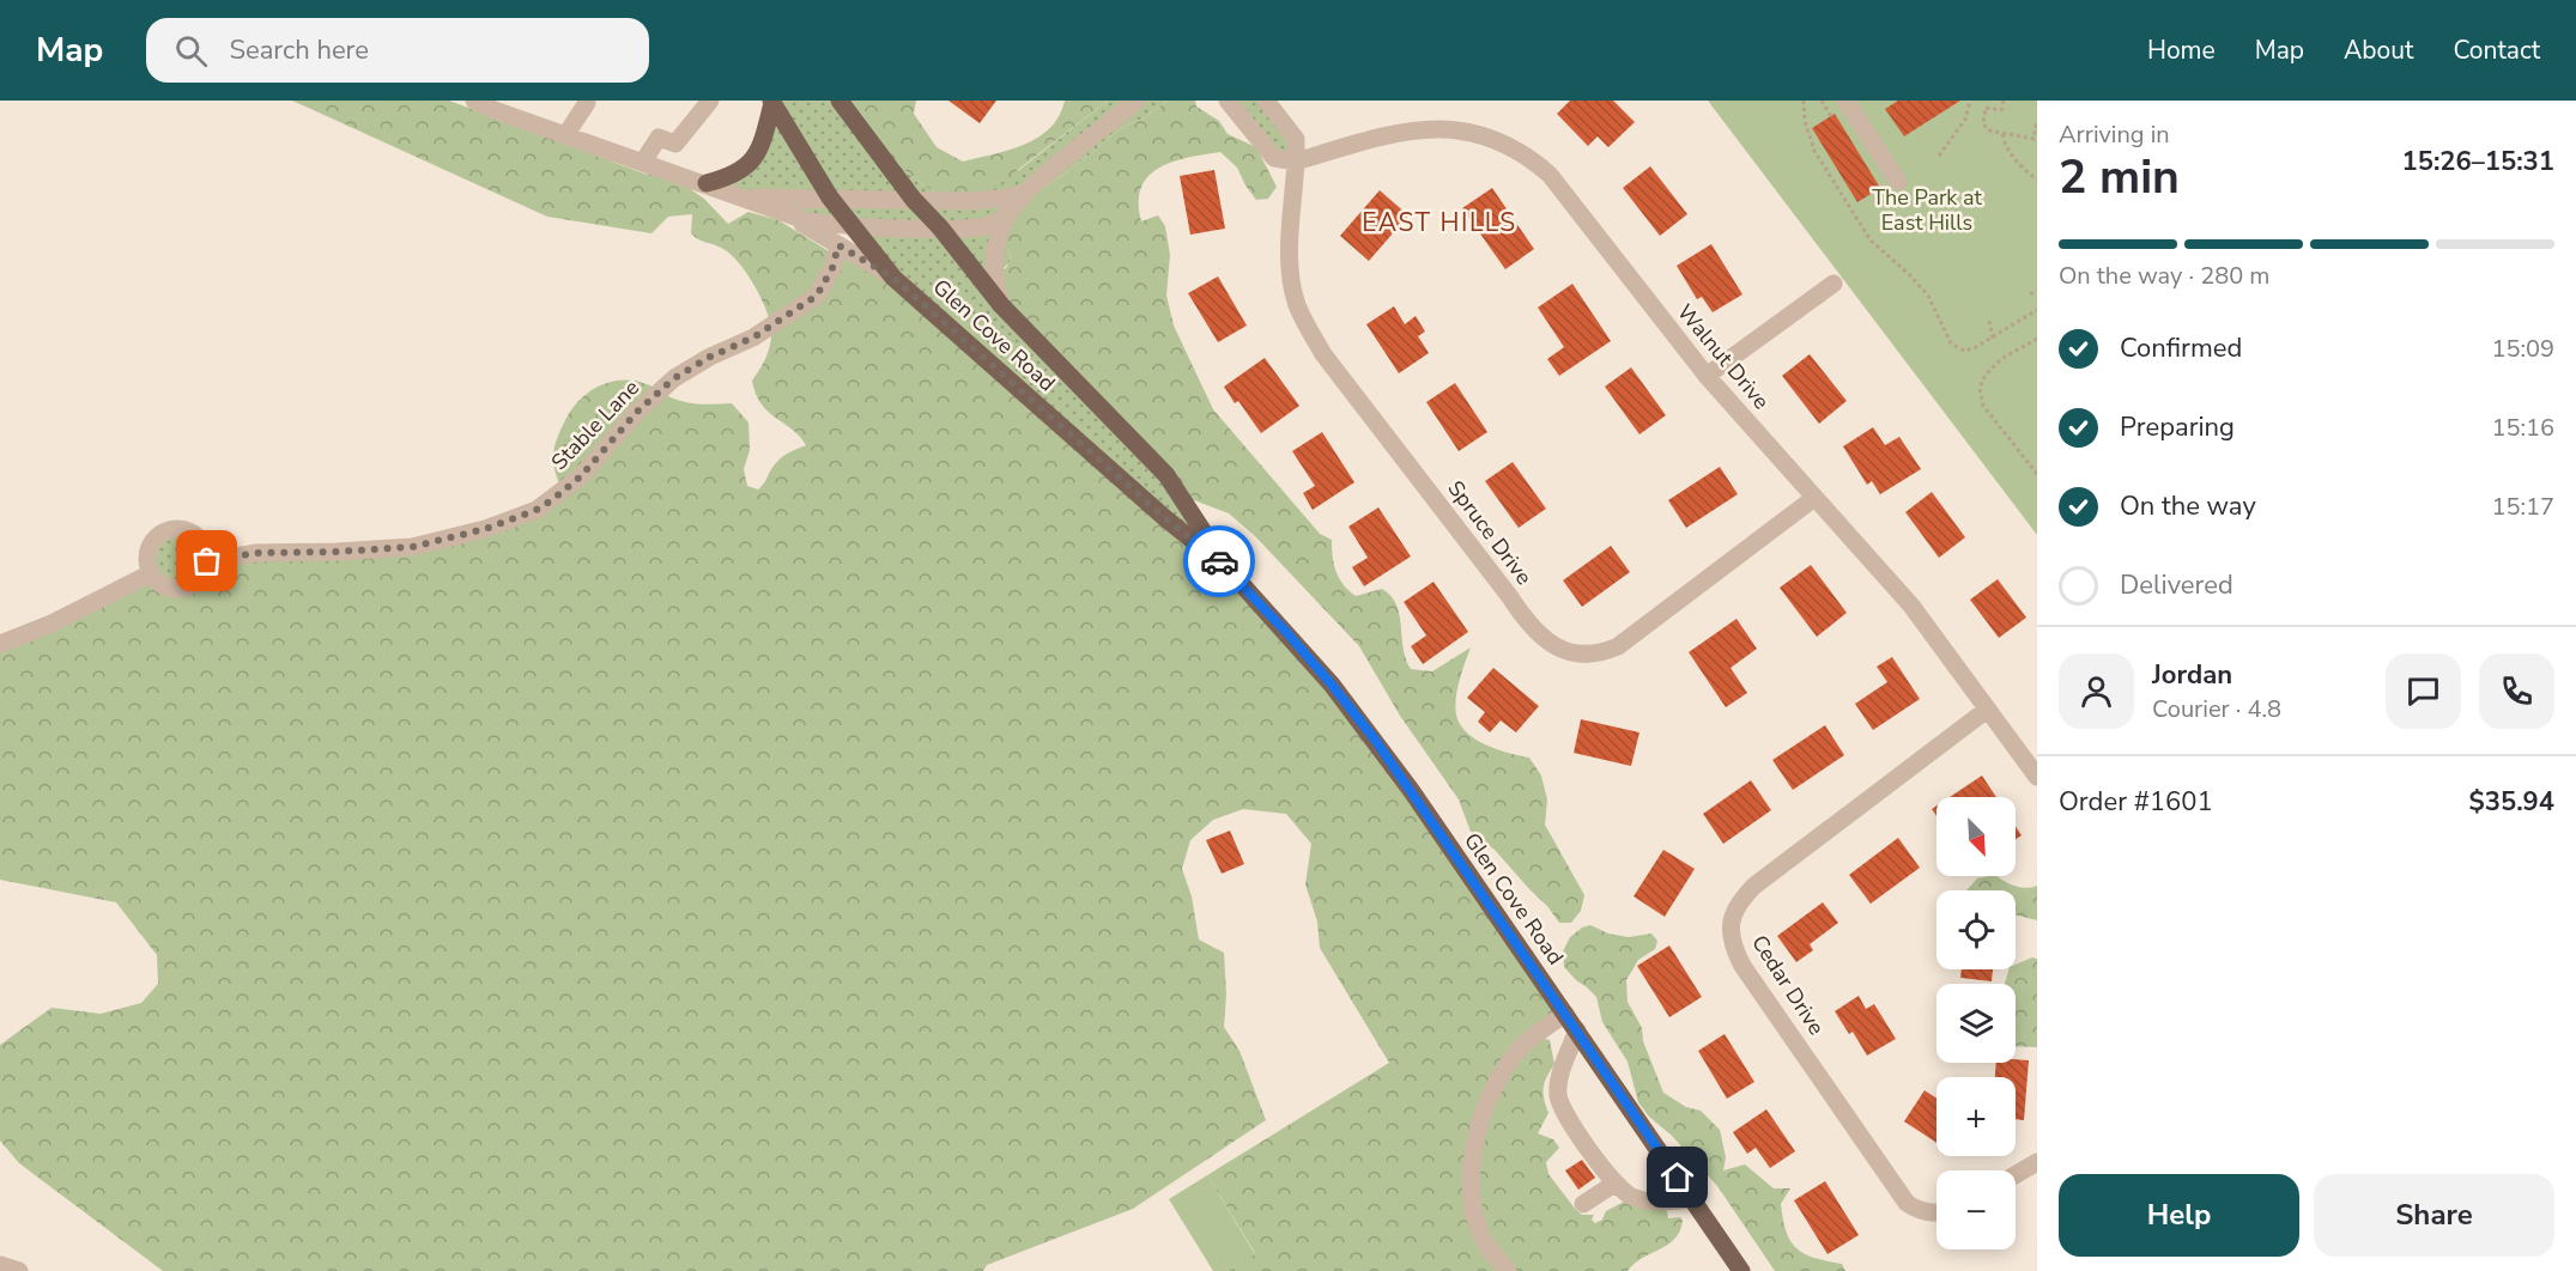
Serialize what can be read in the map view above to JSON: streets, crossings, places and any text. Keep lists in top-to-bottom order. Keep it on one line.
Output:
{"streets":{"main road":["Glen Cove Road"],"street":["Walnut Drive","Stable Lane","Spruce Drive","Cedar Drive"]},"crossings":[["Walnut Drive","Spruce Drive"],["Walnut Drive","Cedar Drive"]],"districts":["EAST HILLS"],"parks":["The Park at East Hills"],"north":"bottom right","page":{"header":"Map","search":"Search here","nav":["Home","Map","About","Contact"],"heading":["2 min","Arriving in","15:26–15:31"],"panel":["Jordan","Courier · 4.8","Order #1601","$35.94"],"bar":"On the way · 280 m","list":[["Confirmed","15:09"],["Preparing","15:16"],["On the way","15:17"],"Delivered"],"map_buttons":["+","−"],"buttons":["Help","Share"]}}
